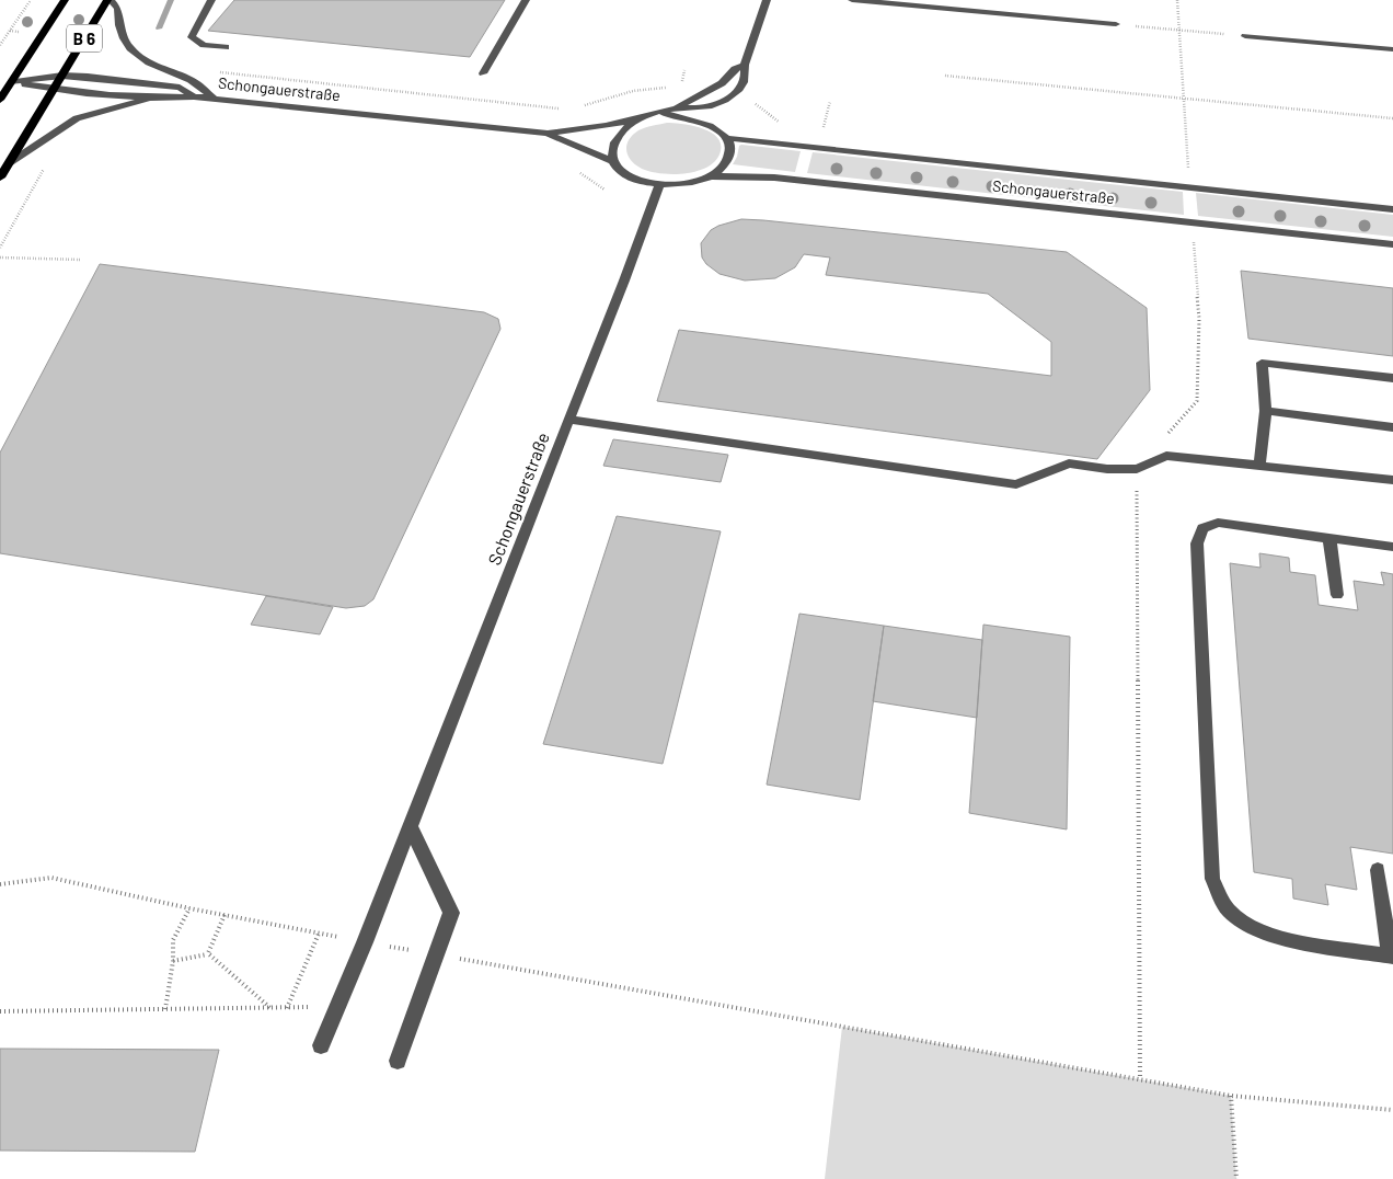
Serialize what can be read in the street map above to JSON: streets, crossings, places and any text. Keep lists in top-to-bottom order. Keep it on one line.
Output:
{"streets":{"main road":["B 6"],"street":["Schongauerstraße"]},"crossings":[["B 6","Schongauerstraße"]]}
